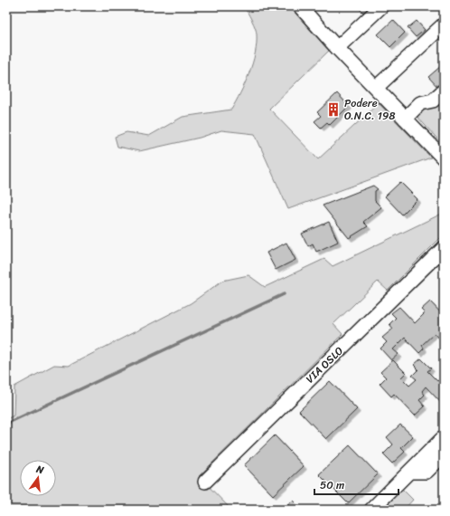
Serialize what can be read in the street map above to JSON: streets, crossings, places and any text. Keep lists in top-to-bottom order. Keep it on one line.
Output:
{"streets":{"street":["VIA OSLO"]},"places":{"building":["Podere O.N.C. 198"]},"scale_bar":"50 m","north":"top"}
